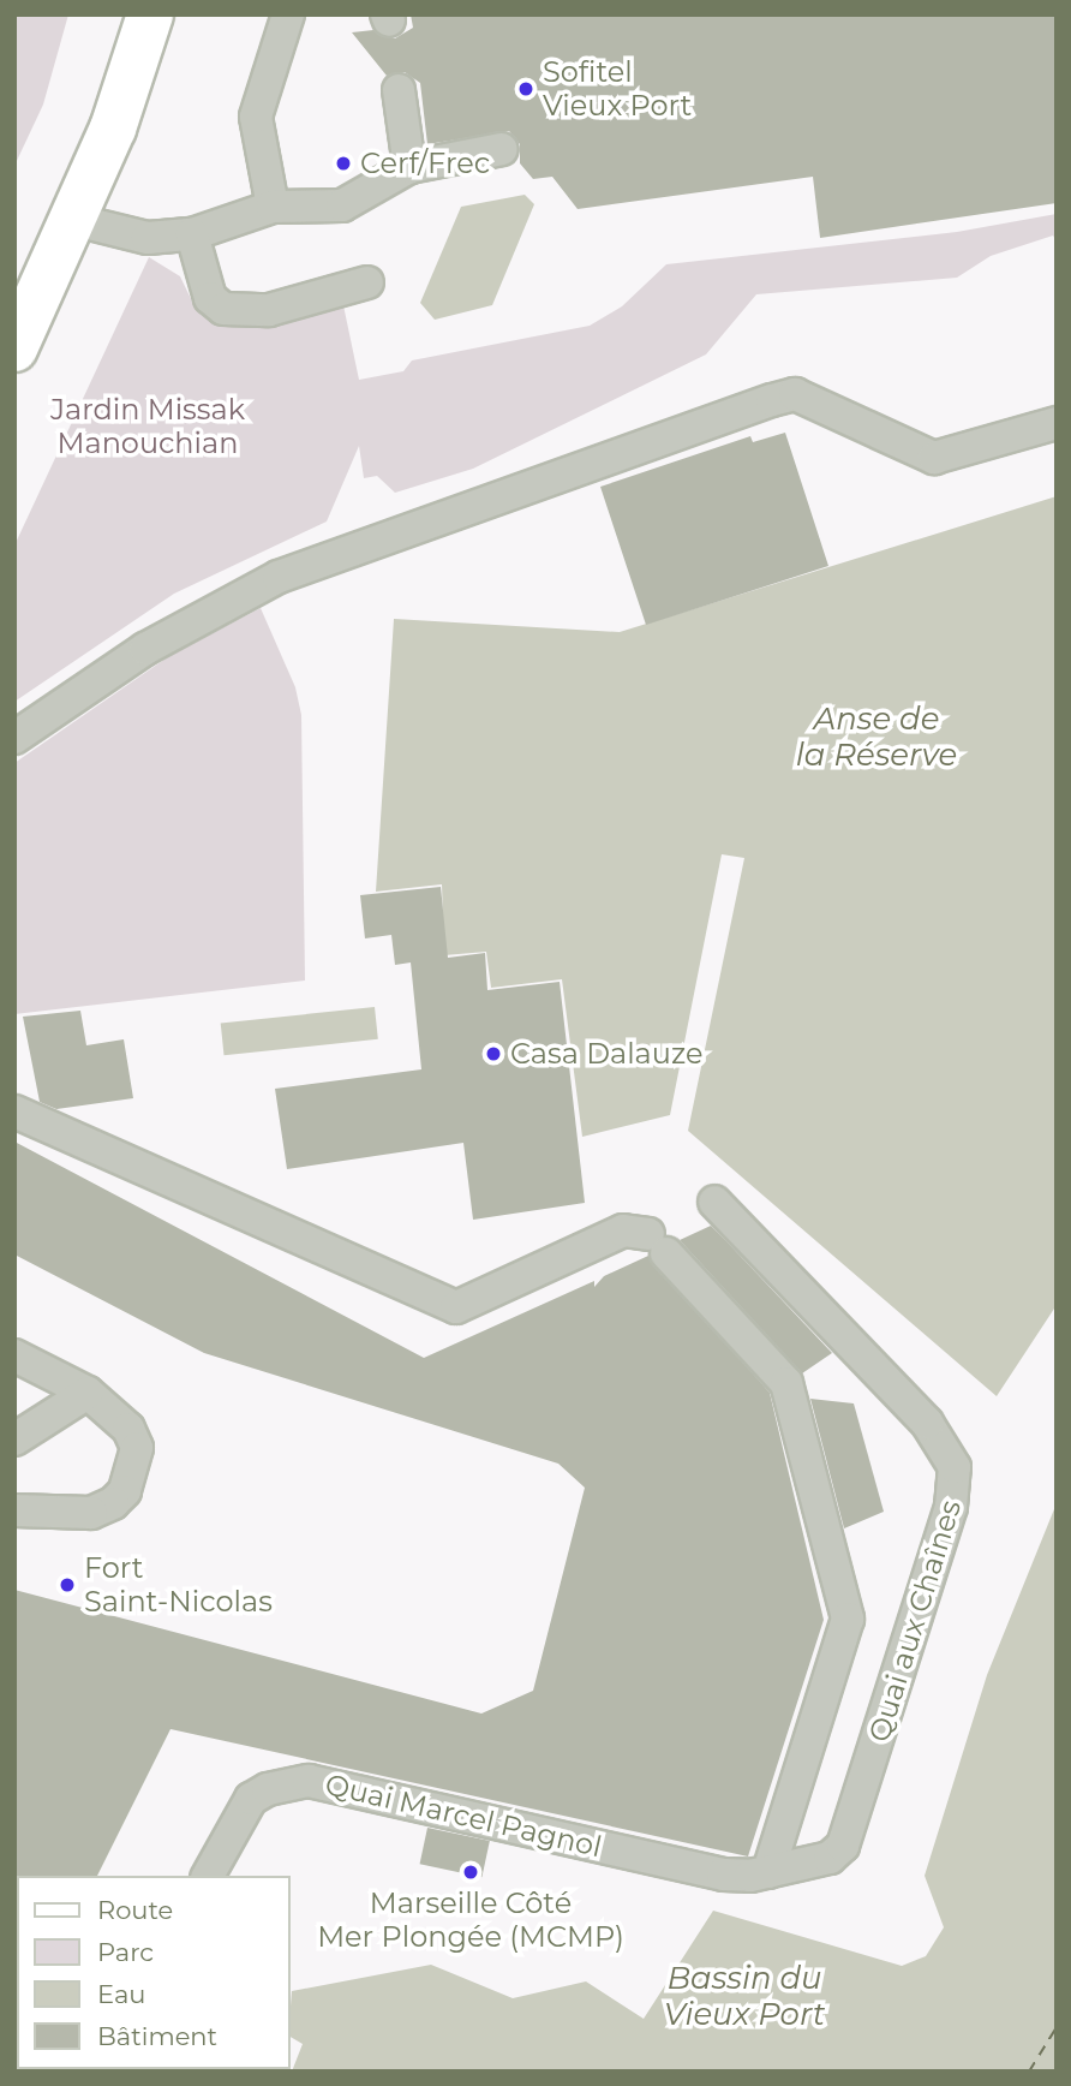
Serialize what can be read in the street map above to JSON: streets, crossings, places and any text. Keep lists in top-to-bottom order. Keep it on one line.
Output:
{"streets":{"lane":["Quai aux Chaînes","Quai Marcel Pagnol"]},"crossings":[["Quai aux Chaînes","Quai Marcel Pagnol"]],"water":["Anse de la Réserve","Bassin du Vieux Port"],"parks":["Jardin Missak Manouchian"],"places":["Sofitel Vieux Port","Cerf/Frec","Casa Dalauze","Fort Saint-Nicolas","Marseille Côté Mer Plongée (MCMP)"],"legend":["Route","Parc","Eau","Bâtiment"]}
